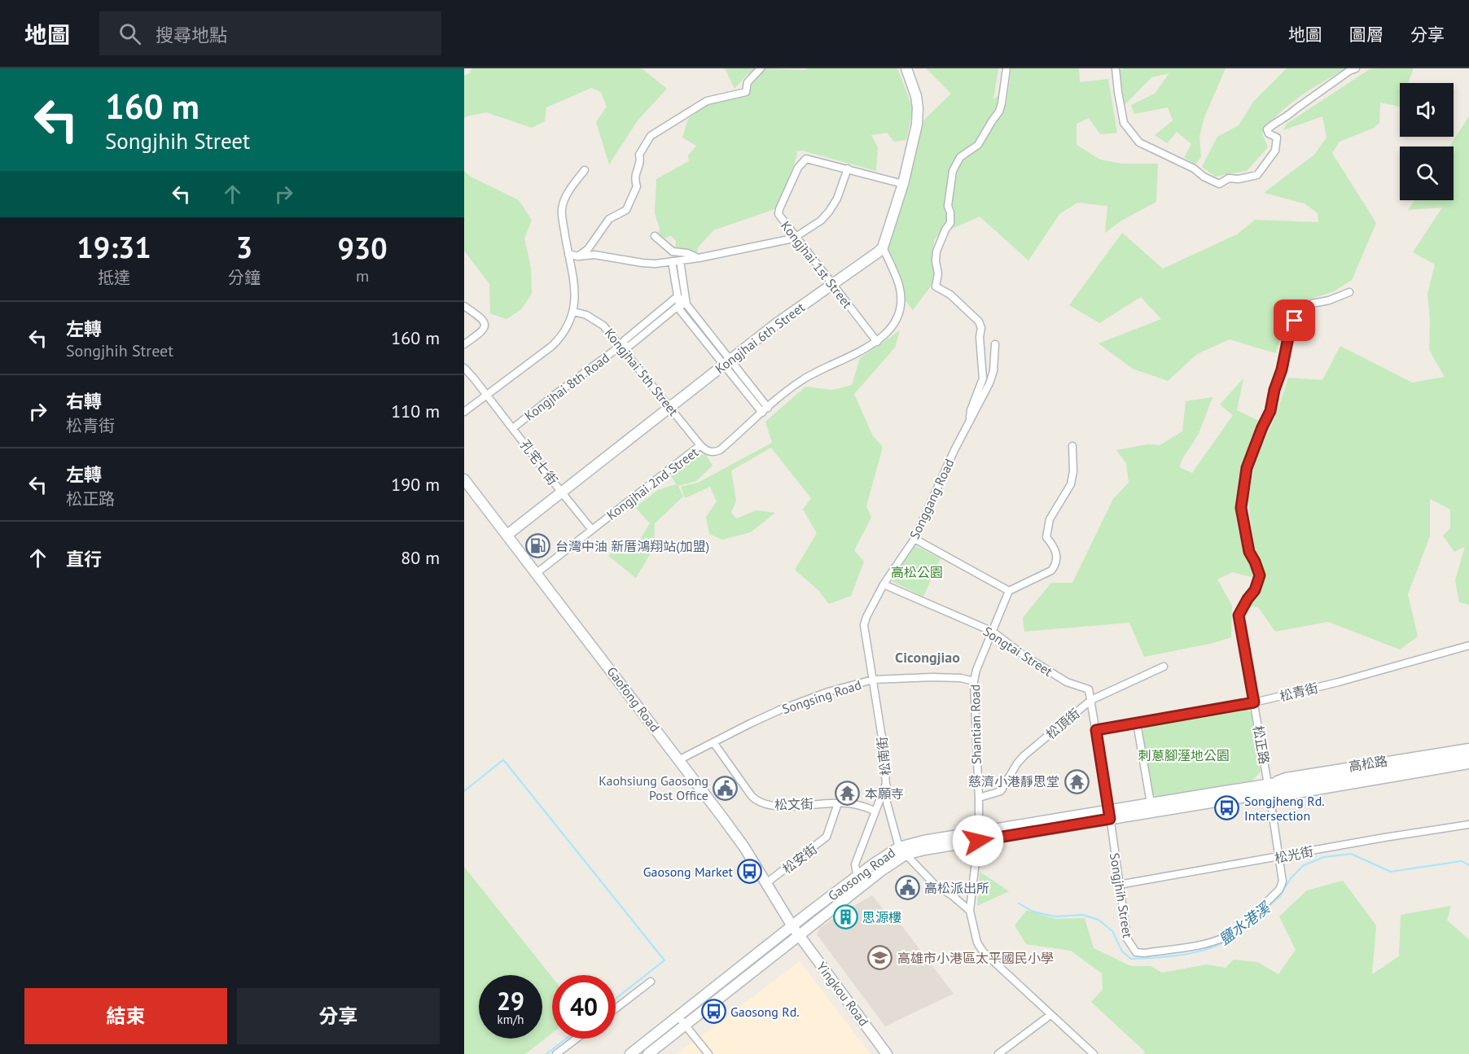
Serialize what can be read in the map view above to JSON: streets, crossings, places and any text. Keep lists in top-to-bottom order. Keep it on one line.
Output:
{"streets":{"street":["Kongjhai 1st Street","Kongjhai 6th Street","Kongjhai 5th Street","Kongjhai 8th Road","孔宅七街","Kongjhai 2nd Street","Songgang Road","Songtai Street","松青街","Songsing Road","Gaofong Road","松頂街","Shantian Road","松正路","松南街","高松路","松文街","松光街","松安街","Gaosong Road","Songjhih Street","Yingkou Road"]},"crossings":[["Kongjhai 1st Street","Kongjhai 6th Street"],["Kongjhai 1st Street","Kongjhai 2nd Street"],["Kongjhai 6th Street","Kongjhai 5th Street"],["Kongjhai 6th Street","孔宅七街"],["Kongjhai 6th Street","Kongjhai 2nd Street"],["Kongjhai 6th Street","Gaofong Road"],["Kongjhai 5th Street","Kongjhai 8th Road"],["Kongjhai 5th Street","Kongjhai 2nd Street"],["Kongjhai 8th Road","孔宅七街"],["孔宅七街","Kongjhai 2nd Street"],["Kongjhai 2nd Street","Gaofong Road"],["Songgang Road","Songtai Street"],["Songgang Road","Songsing Road"],["Songgang Road","松南街"],["Songtai Street","松頂街"],["Songtai Street","Shantian Road"],["Songtai Street","Songjhih Street"],["松青街","松正路"],["松青街","Songjhih Street"],["Songsing Road","Gaofong Road"],["Songsing Road","Shantian Road"],["Songsing Road","松南街"],["Songsing Road","松文街"],["Gaofong Road","松安街"],["Gaofong Road","Gaosong Road"],["Gaofong Road","Yingkou Road"],["松頂街","Shantian Road"],["松頂街","Songjhih Street"],["Shantian Road","Gaosong Road"],["松正路","高松路"],["松正路","松光街"],["松正路","Gaosong Road"],["松正路","Songjhih Street"],["松南街","松文街"],["松南街","Gaosong Road"],["高松路","Gaosong Road"],["松文街","松安街"],["松光街","Songjhih Street"],["Gaosong Road","Songjhih Street"],["Gaosong Road","Yingkou Road"]],"districts":["Cicongjiao"],"water":["鹽水港溪"],"parks":["高松公園","刺蔥腳溼地公園"],"places":{"fuel station":["台灣中油 新厝鴻翔站(加盟)"],"temple":["慈濟小港靜思堂","本願寺"],"public building":["Kaohsiung Gaosong Post Office","高松派出所"],"bus stop":["Songjheng Rd. Intersection","Gaosong Market","Gaosong Rd."],"building":["思源樓"],"school or university":["高雄市小港區太平國民小學"]},"page":{"header":"地圖","search":"搜尋地點","nav":["地圖","圖層","分享"],"turn":["160 m","Songjhih Street"],"eta":["19:31","抵達","3","分鐘","930","m"],"list":[{"name":"左轉","note":"Songjhih Street","value":"160 m"},{"name":"右轉","note":"松青街","value":"110 m"},{"name":"左轉","note":"松正路","value":"190 m"},{"name":"直行","value":"80 m"}],"speed":"29 km/h","limit":"40","buttons":["結束","分享"]}}
